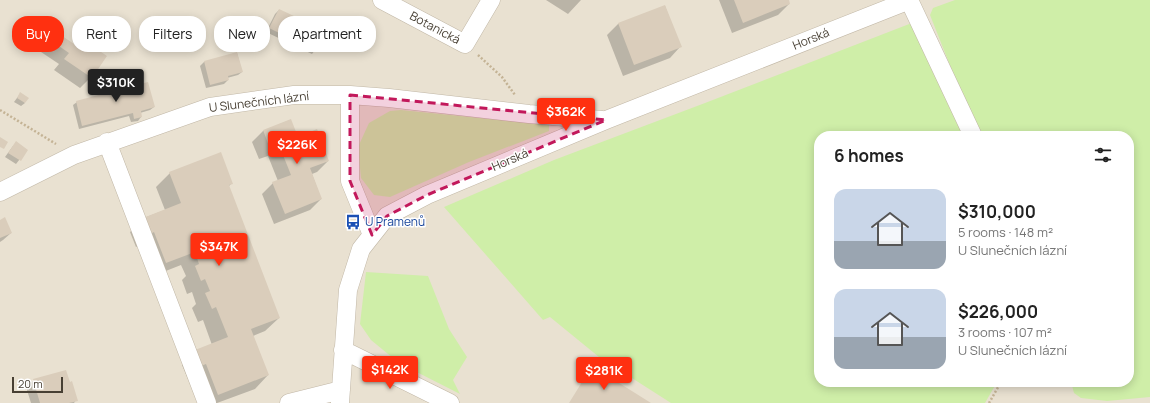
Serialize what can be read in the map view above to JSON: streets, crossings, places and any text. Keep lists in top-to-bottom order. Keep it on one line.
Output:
{"streets":{"street":["Botanická","Horská","U Slunečních lázní"]},"crossings":[["Horská","U Slunečních lázní"]],"places":{"bus stop":["U Pramenů"]},"scale_bar":"20 m","page":{"chip":["Buy","Rent","Filters","New","Apartment"],"price":["$310K","$362K","$226K","$347K","$142K","$281K"],"heading":"6 homes","list":[{"name":"$310,000","note":"5 rooms · 148 m² · U Slunečních lázní"},{"name":"$226,000","note":"3 rooms · 107 m² · U Slunečních lázní"}],"scale":"20 m"}}
